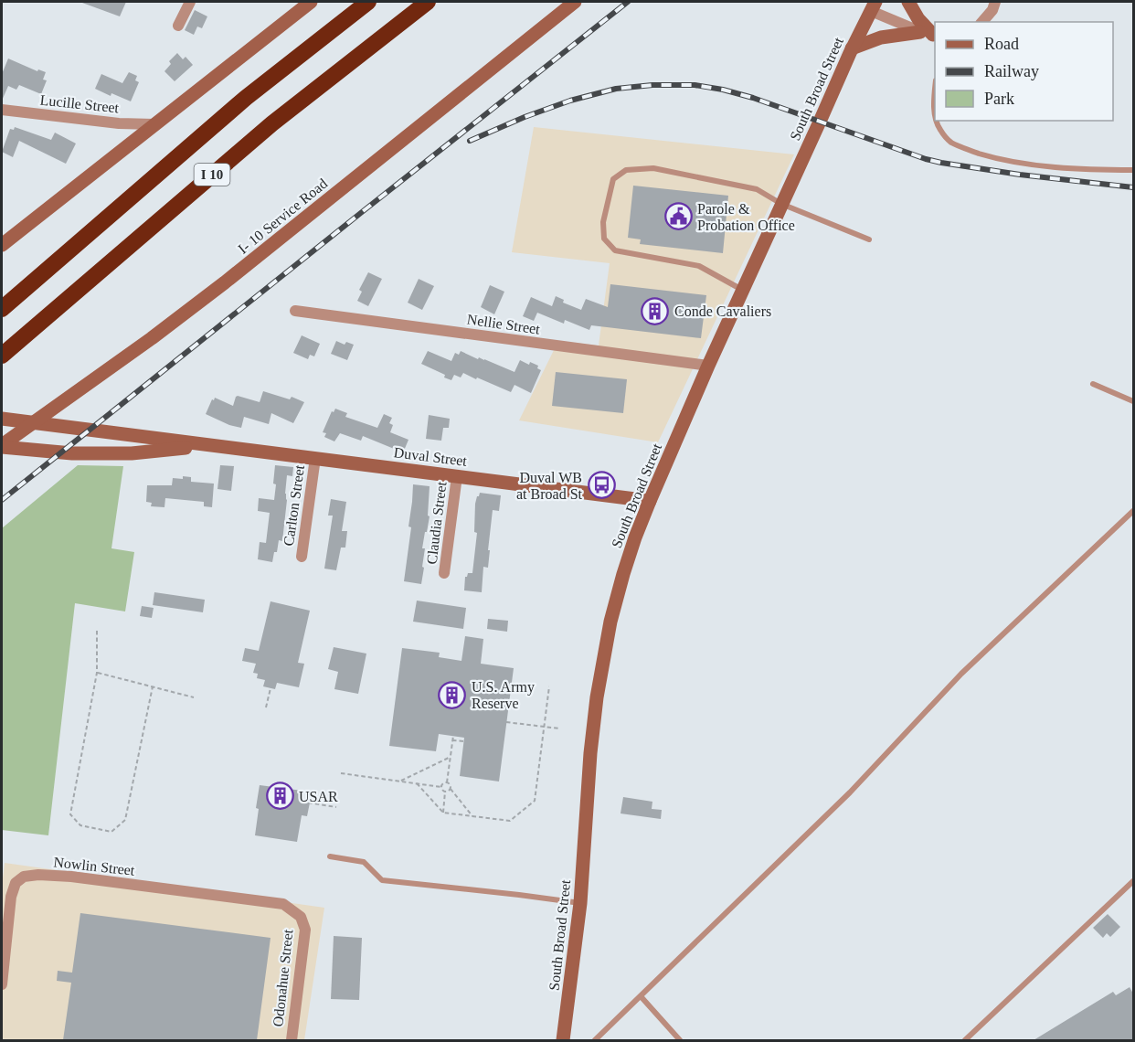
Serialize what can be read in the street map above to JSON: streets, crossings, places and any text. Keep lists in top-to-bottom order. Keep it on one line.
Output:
{"streets":{"highway":["I 10"],"street":["South Broad Street","Lucille Street","I- 10 Service Road","Nellie Street","Duval Street","Carlton Street","Claudia Street","Nowlin Street","Odonahue Street"]},"crossings":[["South Broad Street","Nellie Street"],["South Broad Street","Duval Street"],["I- 10 Service Road","Duval Street"],["Duval Street","Carlton Street"],["Duval Street","Claudia Street"],["Nowlin Street","Odonahue Street"]],"places":{"public building":["Parole & Probation Office"],"building":["Conde Cavaliers","U.S. Army Reserve","USAR"],"bus stop":["Duval WB at Broad St"]},"legend":["Road","Railway","Park"]}
